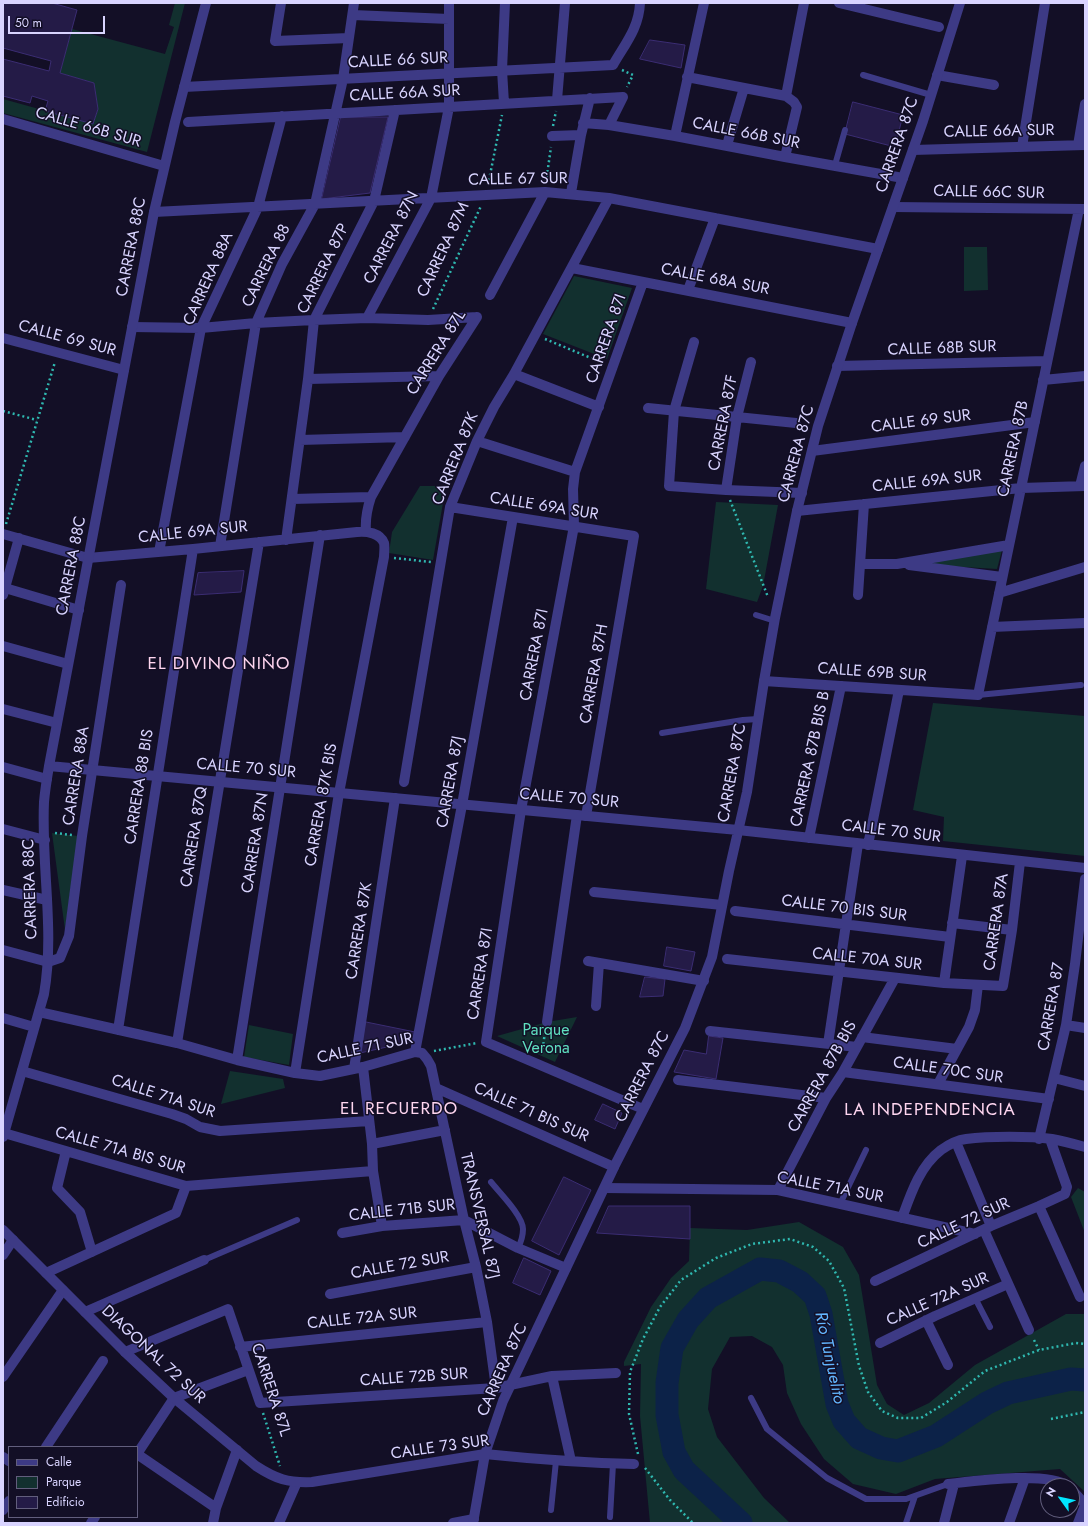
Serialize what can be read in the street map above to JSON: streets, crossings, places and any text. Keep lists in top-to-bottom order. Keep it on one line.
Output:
{"streets":{"street":["CALLE 66 SUR","CALLE 66A SUR","CALLE 66B SUR","CARRERA 87C","CALLE 67 SUR","CALLE 66C SUR","CARRERA 87N","CARRERA 88C","CARRERA 88","CARRERA 87P","CARRERA 88A","CALLE 68A SUR","CALLE 69 SUR","CARRERA 87I","CALLE 68B SUR","CARRERA 87L","CARRERA 87F","CARRERA 87B","CARRERA 87K","CALLE 69A SUR","CALLE 69B SUR","CARRERA 87H","CARRERA 87B BIS B","CALLE 70 SUR","CARRERA 87J","CARRERA 88 BIS","CARRERA 87K BIS","CARRERA 87Q","CALLE 70 BIS SUR","CARRERA 87A","CALLE 70A SUR","CARRERA 87","CALLE 71 SUR","CALLE 70C SUR","CARRERA 87B BIS","CALLE 71A SUR","CALLE 71 BIS SUR","CALLE 71A BIS SUR","CALLE 71B SUR","TRANSVERSAL 87J","CALLE 72 SUR","CALLE 72A SUR","DIAGONAL 72 SUR","CALLE 72B SUR","CALLE 73 SUR"],"path":["CARRERA 87M"]},"crossings":[["CALLE 66 SUR","CARRERA 87N"],["CALLE 66 SUR","CARRERA 88C"],["CALLE 66 SUR","CARRERA 88"],["CALLE 66A SUR","CALLE 66B SUR"],["CALLE 66A SUR","CARRERA 87C"],["CALLE 66A SUR","CARRERA 87N"],["CALLE 66A SUR","CARRERA 87M"],["CALLE 66A SUR","CARRERA 88"],["CALLE 66A SUR","CARRERA 87P"],["CALLE 66A SUR","CARRERA 88A"],["CALLE 66B SUR","CARRERA 87C"],["CALLE 66B SUR","CARRERA 88C"],["CARRERA 87C","CALLE 67 SUR"],["CARRERA 87C","CALLE 66C SUR"],["CARRERA 87C","CALLE 68A SUR"],["CARRERA 87C","CALLE 69 SUR"],["CARRERA 87C","CALLE 68B SUR"],["CARRERA 87C","CALLE 69A SUR"],["CARRERA 87C","CALLE 69B SUR"],["CARRERA 87C","CALLE 70 SUR"],["CARRERA 87C","CALLE 71A SUR"],["CARRERA 87C","CALLE 71 BIS SUR"],["CARRERA 87C","CALLE 72B SUR"],["CARRERA 87C","CALLE 73 SUR"],["CALLE 67 SUR","CARRERA 87N"],["CALLE 67 SUR","CARRERA 88C"],["CALLE 67 SUR","CARRERA 87M"],["CALLE 67 SUR","CARRERA 88"],["CALLE 67 SUR","CARRERA 87P"],["CALLE 67 SUR","CARRERA 88A"],["CALLE 67 SUR","CARRERA 87K"],["CALLE 66C SUR","CARRERA 87B"],["CARRERA 87N","CALLE 69A SUR"],["CARRERA 87N","CALLE 70 SUR"],["CARRERA 87N","CALLE 71 SUR"],["CARRERA 88C","CARRERA 88A"],["CARRERA 88C","CALLE 69 SUR"],["CARRERA 88C","CALLE 69A SUR"],["CARRERA 88C","CALLE 70 SUR"],["CARRERA 88C","CALLE 71 SUR"],["CARRERA 88C","CALLE 71A SUR"],["CARRERA 88C","CALLE 71A BIS SUR"],["CARRERA 87M","CARRERA 87L"],["CARRERA 88","CALLE 69A SUR"],["CARRERA 87P","CALLE 69A SUR"],["CARRERA 88A","CALLE 69A SUR"],["CARRERA 88A","CALLE 70 SUR"],["CALLE 68A SUR","CARRERA 87I"],["CALLE 68A SUR","CARRERA 87K"],["CALLE 69 SUR","CARRERA 87B"],["CARRERA 87I","CALLE 69A SUR"],["CARRERA 87I","CALLE 70 SUR"],["CARRERA 87I","CALLE 71 SUR"],["CALLE 68B SUR","CARRERA 87B"],["CARRERA 87L","CALLE 69A SUR"],["CARRERA 87L","CARRERA 87K BIS"],["CARRERA 87L","CALLE 72A SUR"],["CARRERA 87L","DIAGONAL 72 SUR"],["CARRERA 87L","CALLE 72B SUR"],["CARRERA 87B","CALLE 69A SUR"],["CARRERA 87B","CALLE 69B SUR"],["CARRERA 87K","CALLE 69A SUR"],["CARRERA 87K","CALLE 70 SUR"],["CARRERA 87K","CALLE 71 SUR"],["CARRERA 87K","CALLE 71A SUR"],["CARRERA 87K","CALLE 71A BIS SUR"],["CARRERA 87K","CALLE 71B SUR"],["CALLE 69A SUR","CARRERA 87H"],["CALLE 69A SUR","CARRERA 87J"],["CALLE 69A SUR","CARRERA 88 BIS"],["CALLE 69A SUR","CARRERA 87K BIS"],["CALLE 69A SUR","CARRERA 87Q"],["CALLE 69B SUR","CARRERA 87B BIS B"],["CARRERA 87H","CALLE 70 SUR"],["CARRERA 87B BIS B","CALLE 70 SUR"],["CALLE 70 SUR","CARRERA 87J"],["CALLE 70 SUR","CARRERA 88 BIS"],["CALLE 70 SUR","CARRERA 87K BIS"],["CALLE 70 SUR","CARRERA 87Q"],["CALLE 70 SUR","CARRERA 87A"],["CARRERA 87J","CALLE 71 SUR"],["CARRERA 87J","TRANSVERSAL 87J"],["CARRERA 88 BIS","CALLE 71 SUR"],["CARRERA 87K BIS","CALLE 71 SUR"],["CARRERA 87Q","CALLE 71 SUR"],["CARRERA 87A","CALLE 70A SUR"],["CARRERA 87A","CALLE 70C SUR"],["CALLE 70A SUR","CARRERA 87B BIS"],["CARRERA 87","CALLE 70C SUR"],["CALLE 71 SUR","TRANSVERSAL 87J"],["CALLE 70C SUR","CARRERA 87B BIS"],["CARRERA 87B BIS","CALLE 71A SUR"],["CALLE 71A SUR","CALLE 72 SUR"],["CALLE 71 BIS SUR","TRANSVERSAL 87J"],["CALLE 71B SUR","TRANSVERSAL 87J"],["TRANSVERSAL 87J","CALLE 72 SUR"],["TRANSVERSAL 87J","CALLE 72A SUR"],["TRANSVERSAL 87J","CALLE 72B SUR"],["DIAGONAL 72 SUR","CALLE 73 SUR"]],"districts":["EL DIVINO NIÑO","EL RECUERDO","LA INDEPENDENCIA"],"water":["Río Tunjuelito"],"parks":["Parque Verona"],"legend":["Calle","Parque","Edificio"],"scale_bar":"50 m","north":"top left"}
